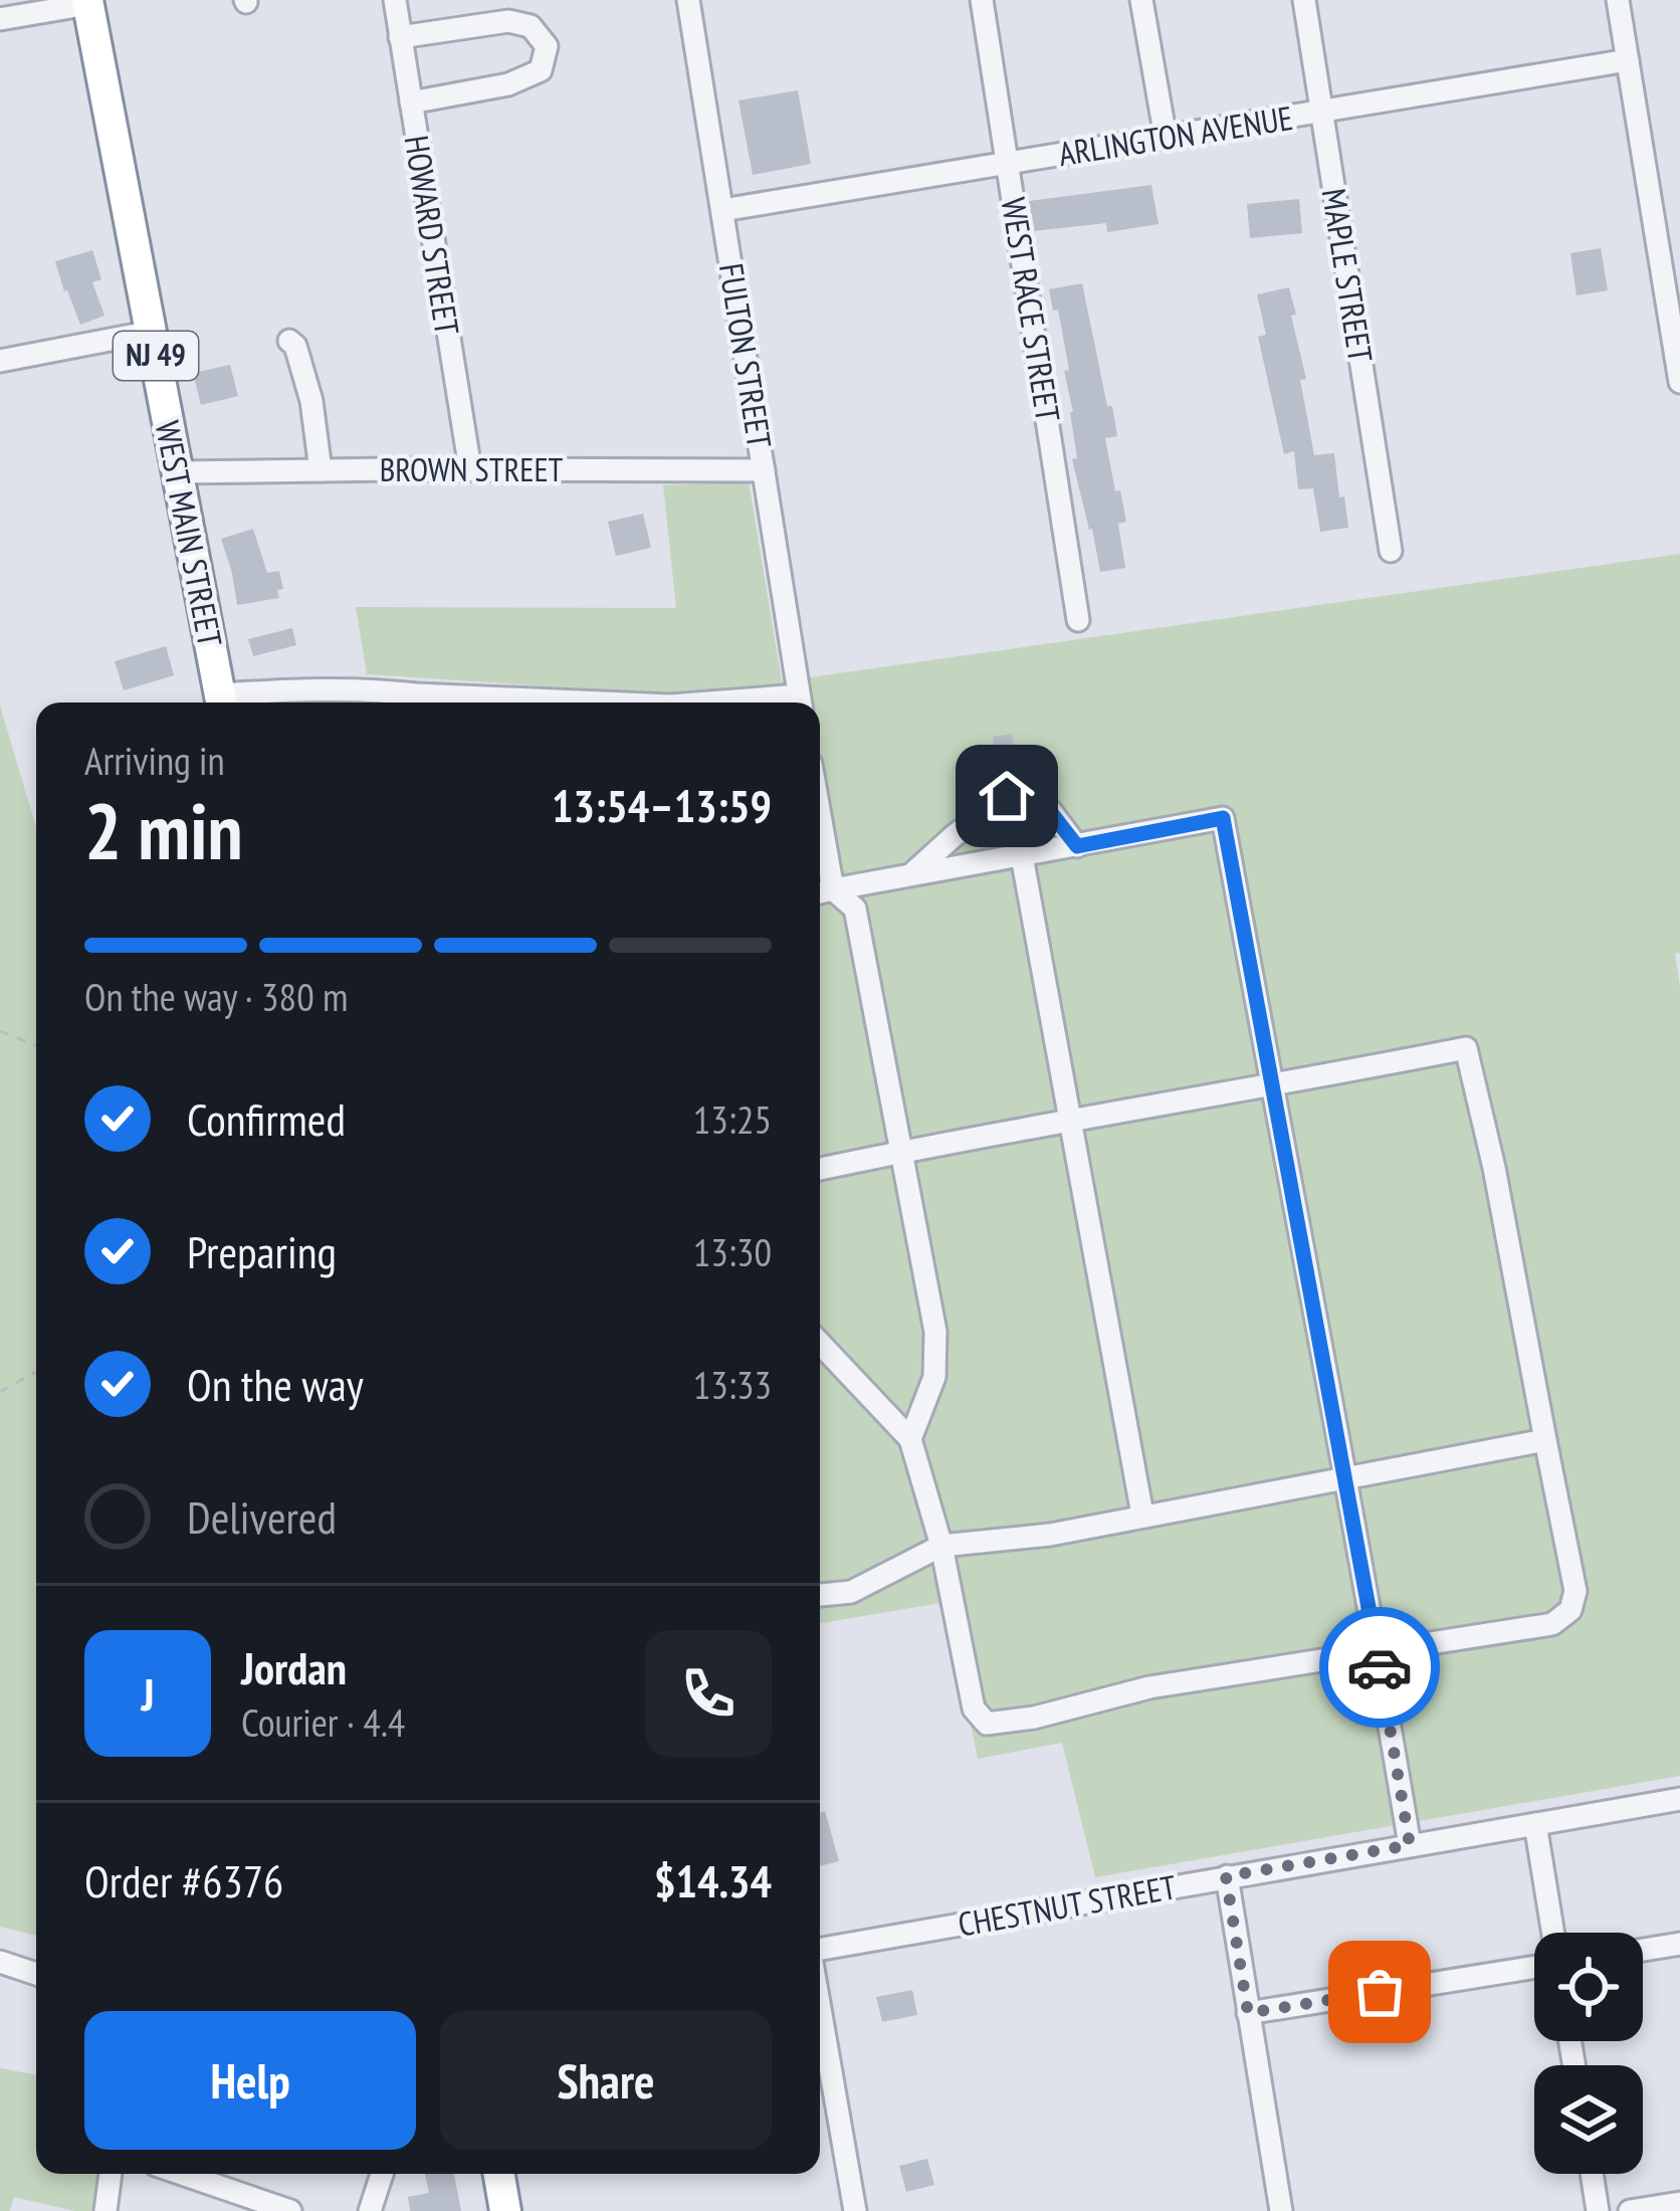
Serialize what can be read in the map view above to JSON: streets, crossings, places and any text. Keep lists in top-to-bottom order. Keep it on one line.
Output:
{"streets":{"highway":["NJ 49","WEST MAIN STREET"],"street":["ARLINGTON AVENUE","HOWARD STREET","MAPLE STREET","WEST RACE STREET","FULTON STREET","BROWN STREET","CHESTNUT STREET"]},"crossings":[["ARLINGTON AVENUE","MAPLE STREET"],["ARLINGTON AVENUE","WEST RACE STREET"],["ARLINGTON AVENUE","FULTON STREET"],["HOWARD STREET","BROWN STREET"],["FULTON STREET","BROWN STREET"],["BROWN STREET","WEST MAIN STREET"]],"page":{"heading":["2 min","Arriving in","13:54–13:59"],"panel":["Jordan","Courier · 4.4","Order #6376","$14.34"],"bar":"On the way · 380 m","list":[["Confirmed","13:25"],["Preparing","13:30"],["On the way","13:33"],"Delivered"],"round":"J","buttons":["Help","Share"]}}
